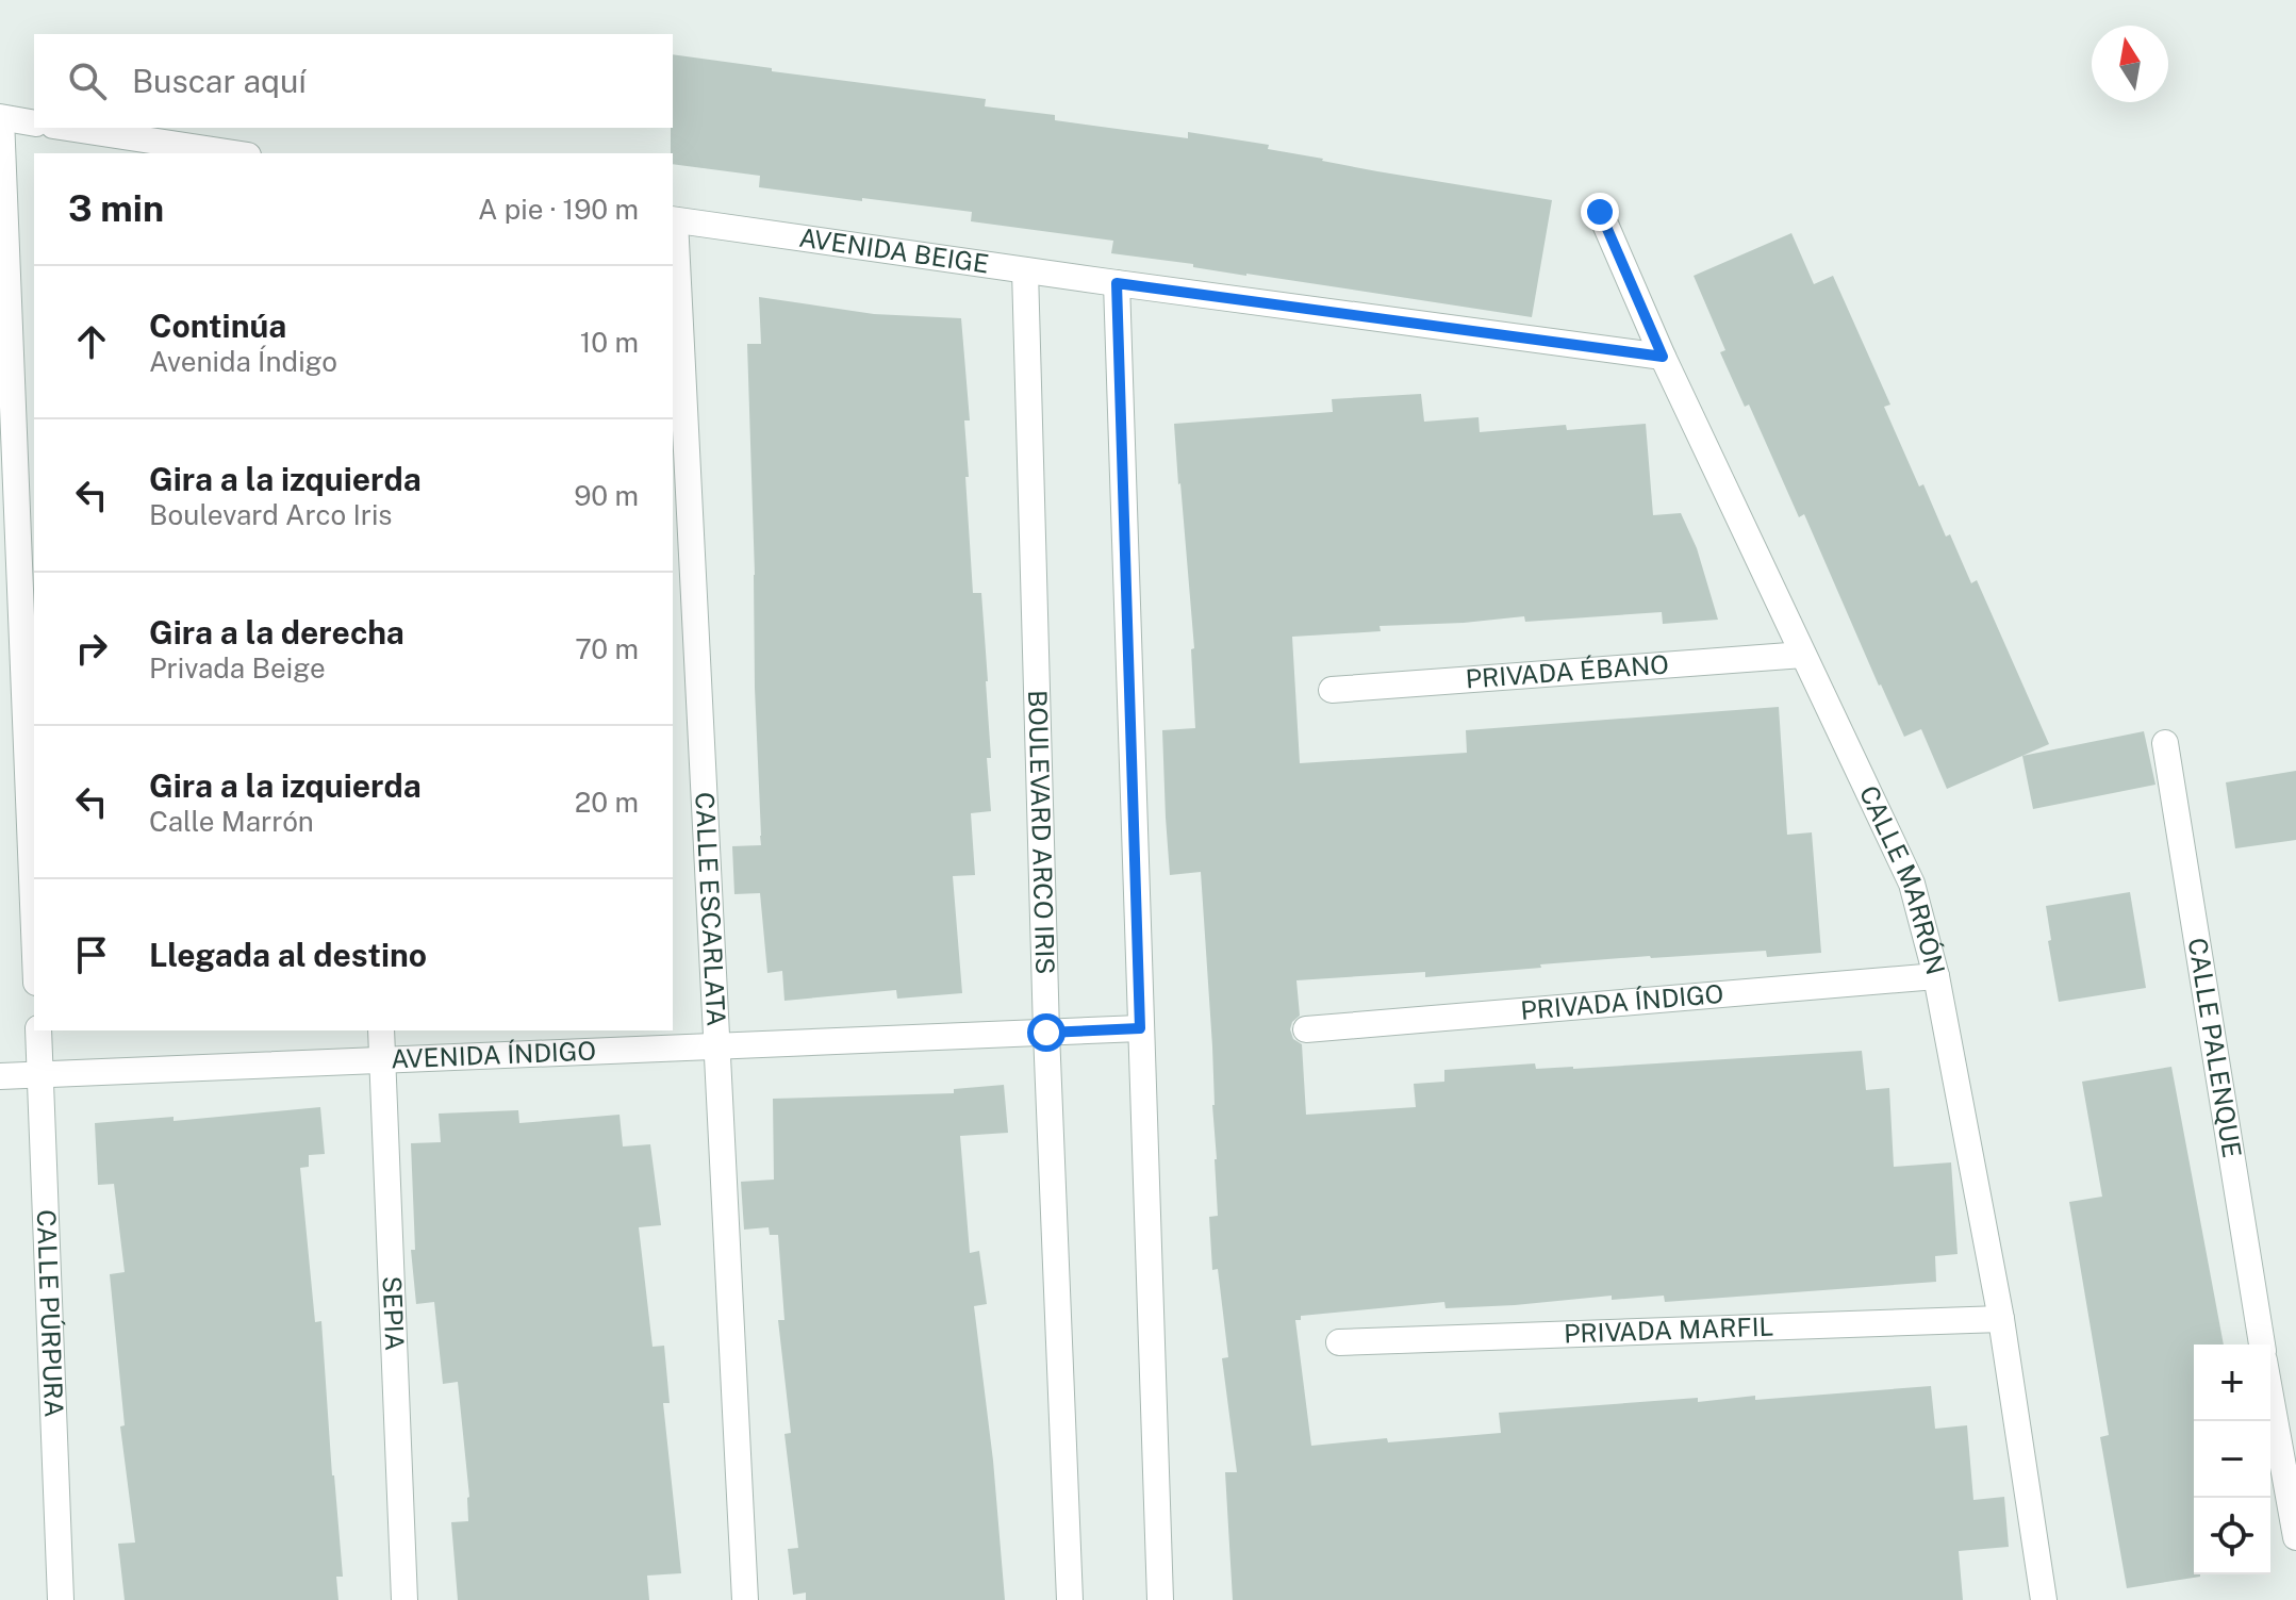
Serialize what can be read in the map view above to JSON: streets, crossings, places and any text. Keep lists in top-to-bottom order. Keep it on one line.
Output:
{"streets":{"street":["AVENIDA BEIGE","PRIVADA ÉBANO","BOULEVARD ARCO IRIS","CALLE MARRÓN","CALLE ESCARLATA","PRIVADA ÍNDIGO","CALLE PALENQUE","AVENIDA ÍNDIGO","CALLE PÚRPURA","SEPIA","PRIVADA MARFIL"]},"crossings":[["AVENIDA BEIGE","BOULEVARD ARCO IRIS"],["AVENIDA BEIGE","CALLE MARRÓN"],["AVENIDA BEIGE","CALLE ESCARLATA"],["PRIVADA ÉBANO","CALLE MARRÓN"],["BOULEVARD ARCO IRIS","AVENIDA ÍNDIGO"],["CALLE MARRÓN","PRIVADA ÍNDIGO"],["CALLE MARRÓN","PRIVADA MARFIL"],["CALLE ESCARLATA","AVENIDA ÍNDIGO"],["AVENIDA ÍNDIGO","CALLE PÚRPURA"],["AVENIDA ÍNDIGO","SEPIA"]],"north":"top","page":{"search":"Buscar aquí","heading":["3 min","A pie · 190 m"],"list":[["Continúa","Avenida Índigo","10 m"],["Gira a la izquierda","Boulevard Arco Iris","90 m"],["Gira a la derecha","Privada Beige","70 m"],["Gira a la izquierda","Calle Marrón","20 m"],"Llegada al destino"],"map_buttons":["+","−"]}}
